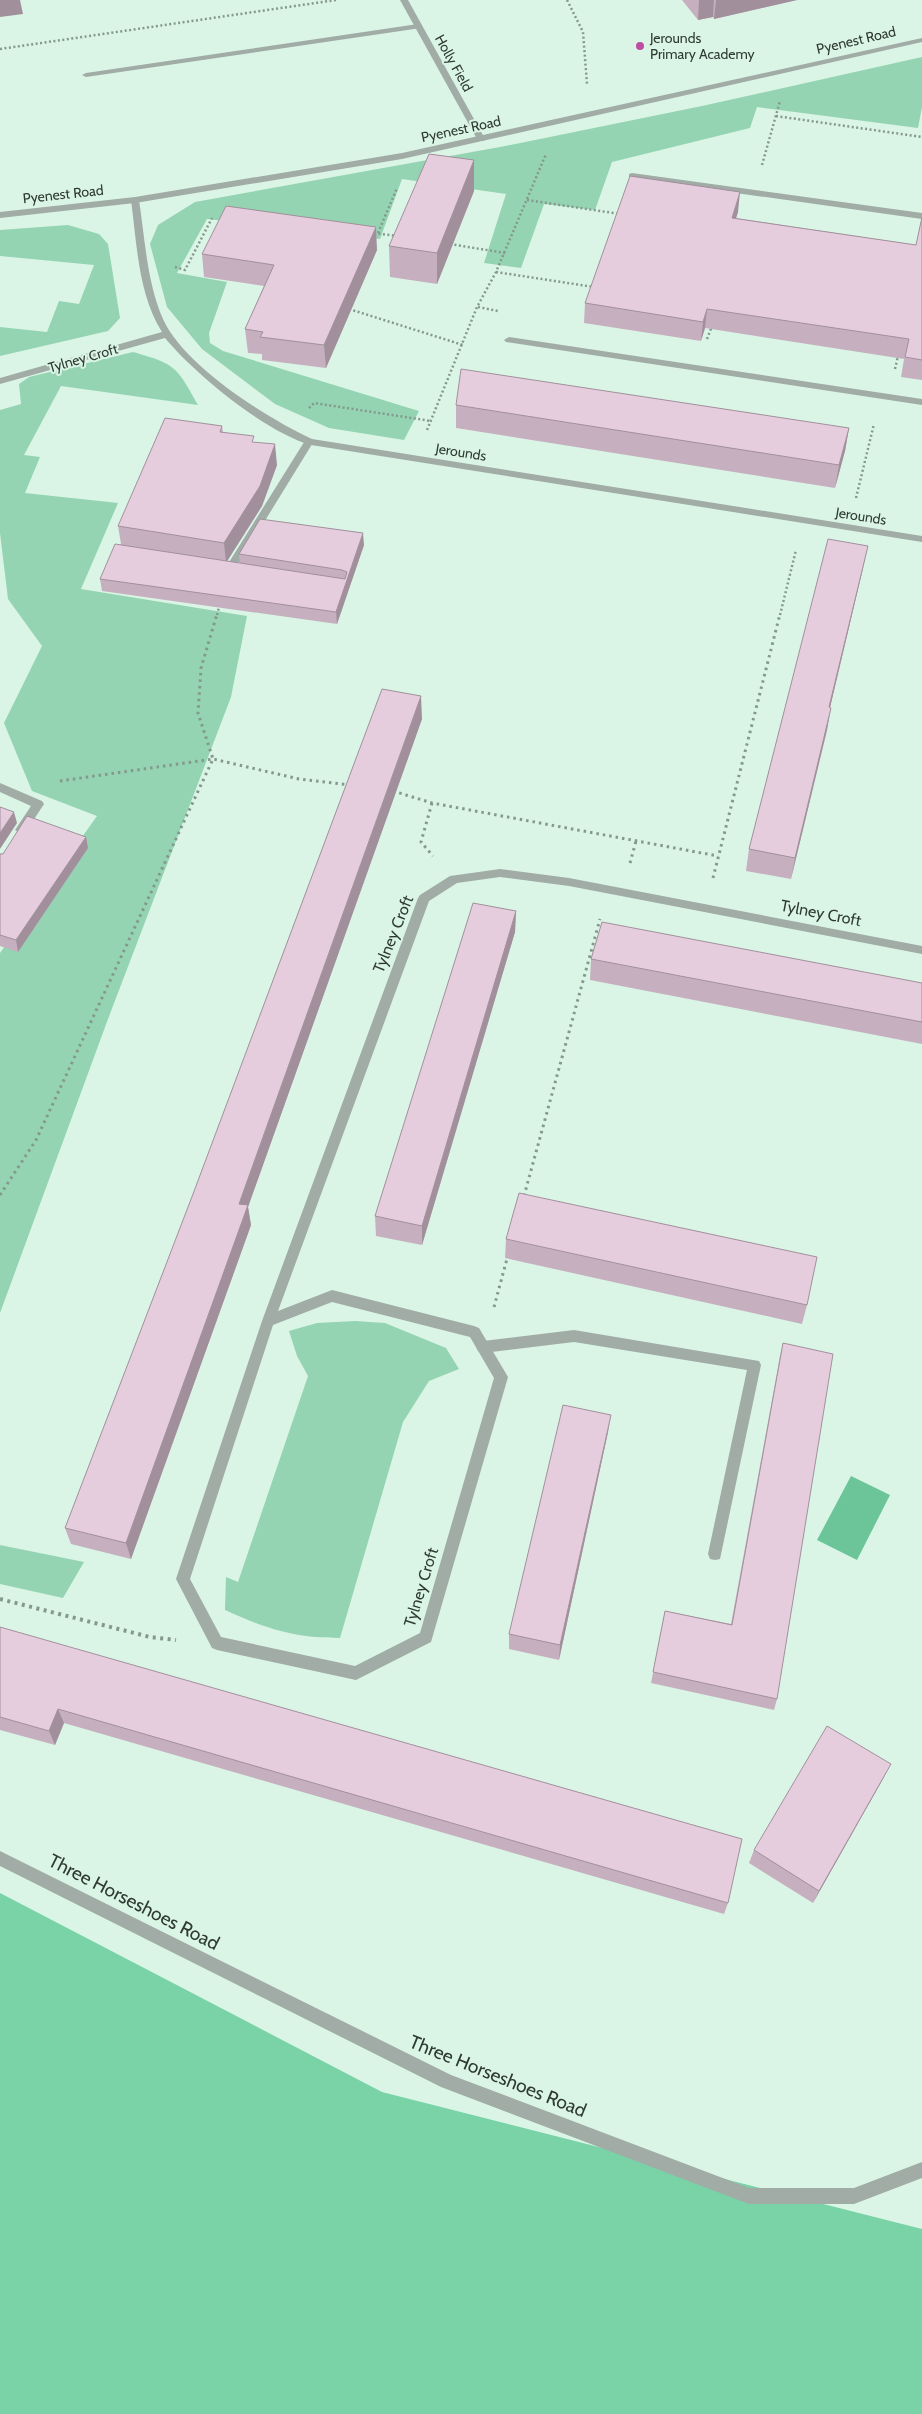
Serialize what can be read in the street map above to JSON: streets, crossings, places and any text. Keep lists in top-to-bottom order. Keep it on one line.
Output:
{"streets":{"street":["Pyenest Road","Holly Field","Tylney Croft","Jerounds","Three Horseshoes Road"]},"crossings":[["Pyenest Road","Holly Field"],["Pyenest Road","Jerounds"],["Tylney Croft","Jerounds"]],"places":["Jerounds Primary Academy"]}
